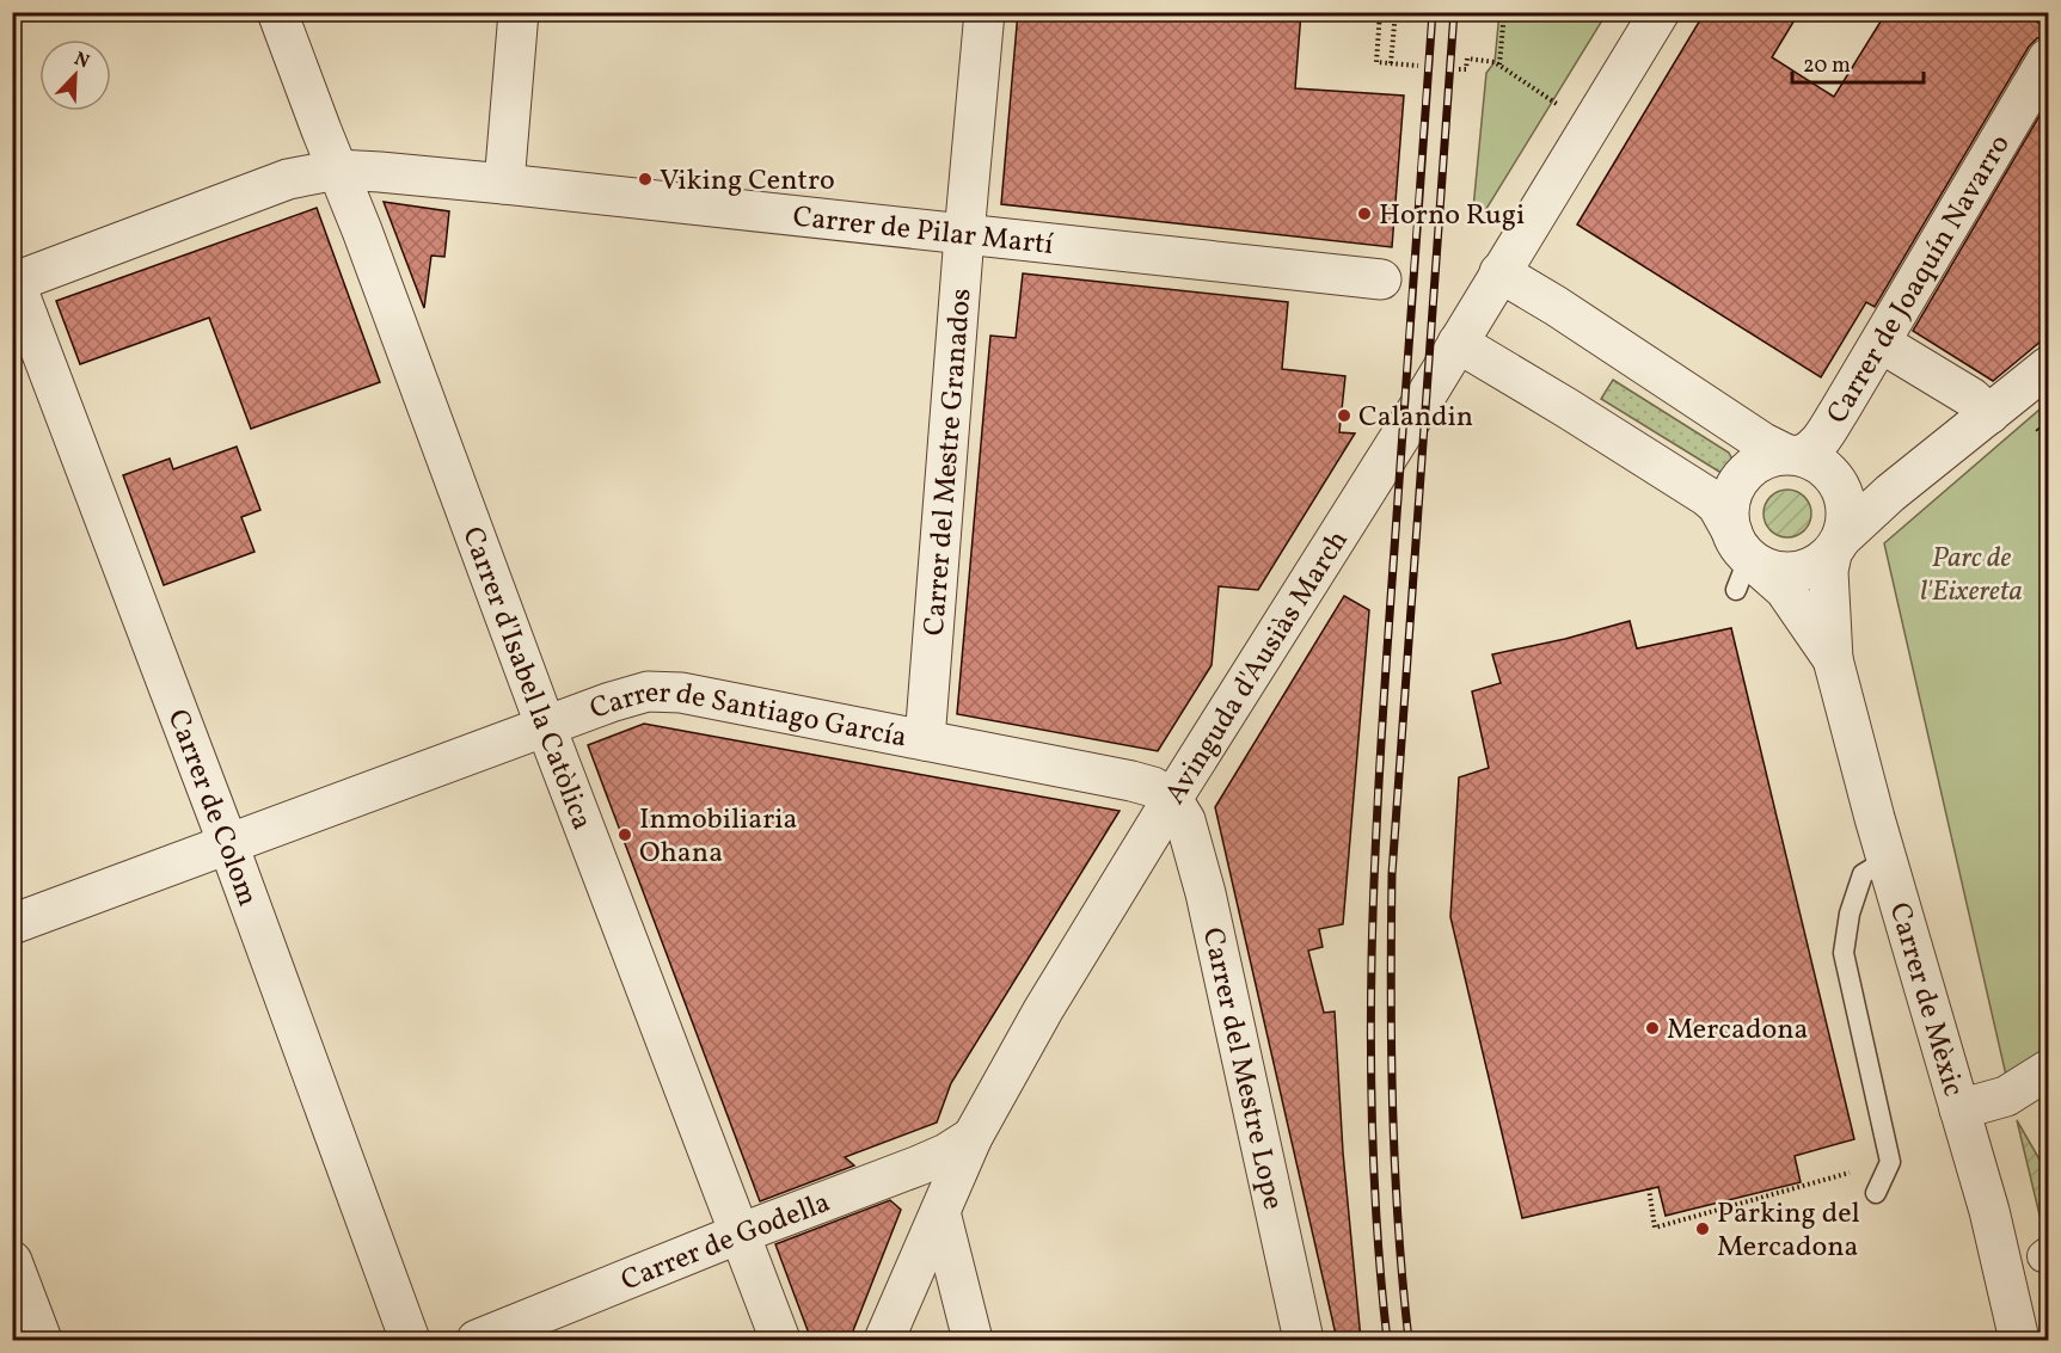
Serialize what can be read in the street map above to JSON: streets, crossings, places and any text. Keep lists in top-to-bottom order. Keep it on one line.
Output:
{"streets":{"street":["Carrer de Pilar Martí","Carrer de Joaquín Navarro","Carrer del Mestre Granados","Avinguda d'Ausiàs March","Carrer d'Isabel la Catòlica","Carrer de Santiago García","Carrer de Colom","Carrer de Mèxic","Carrer del Mestre Lope","Carrer de Godella"]},"crossings":[["Carrer de Pilar Martí","Carrer del Mestre Granados"],["Carrer de Pilar Martí","Carrer d'Isabel la Catòlica"],["Carrer de Pilar Martí","Carrer de Colom"],["Carrer de Joaquín Navarro","Carrer de Mèxic"],["Carrer del Mestre Granados","Carrer de Santiago García"],["Avinguda d'Ausiàs March","Carrer de Santiago García"],["Avinguda d'Ausiàs March","Carrer de Mèxic"],["Avinguda d'Ausiàs March","Carrer del Mestre Lope"],["Avinguda d'Ausiàs March","Carrer de Godella"],["Carrer d'Isabel la Catòlica","Carrer de Santiago García"],["Carrer d'Isabel la Catòlica","Carrer de Godella"],["Carrer de Santiago García","Carrer de Colom"],["Carrer de Santiago García","Carrer del Mestre Lope"]],"parks":["Parc de l'Eixereta"],"places":["Viking Centro","Horno Rugi","Calandin","Inmobiliaria Ohana","Mercadona","Parking del Mercadona"],"scale_bar":"20 m","north":"top right"}
